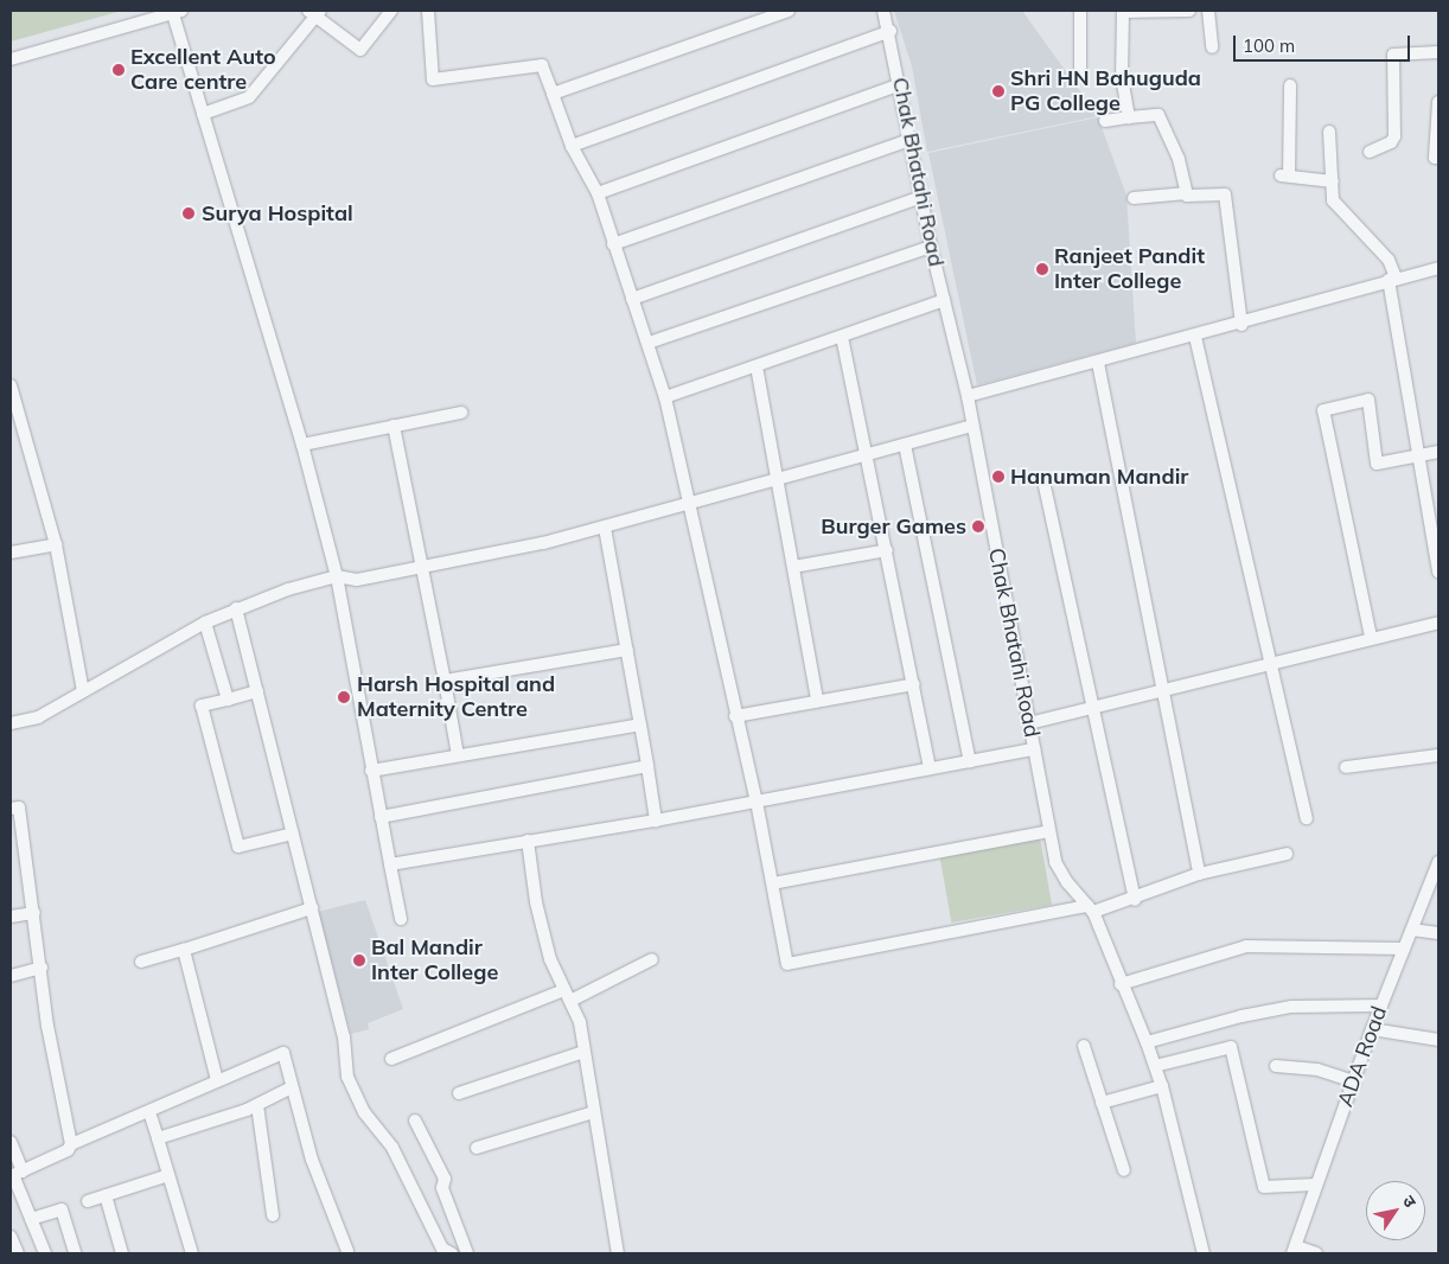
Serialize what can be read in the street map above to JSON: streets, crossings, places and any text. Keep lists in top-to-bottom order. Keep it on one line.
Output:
{"streets":{"street":["Chak Bhatahi Road","ADA Road"]},"places":["Excellent Auto Care centre","Shri HN Bahuguda PG College","Surya Hospital","Ranjeet Pandit Inter College","Hanuman Mandir","Burger Games","Harsh Hospital and Maternity Centre","Bal Mandir Inter College"],"scale_bar":"100 m","north":"top right"}
